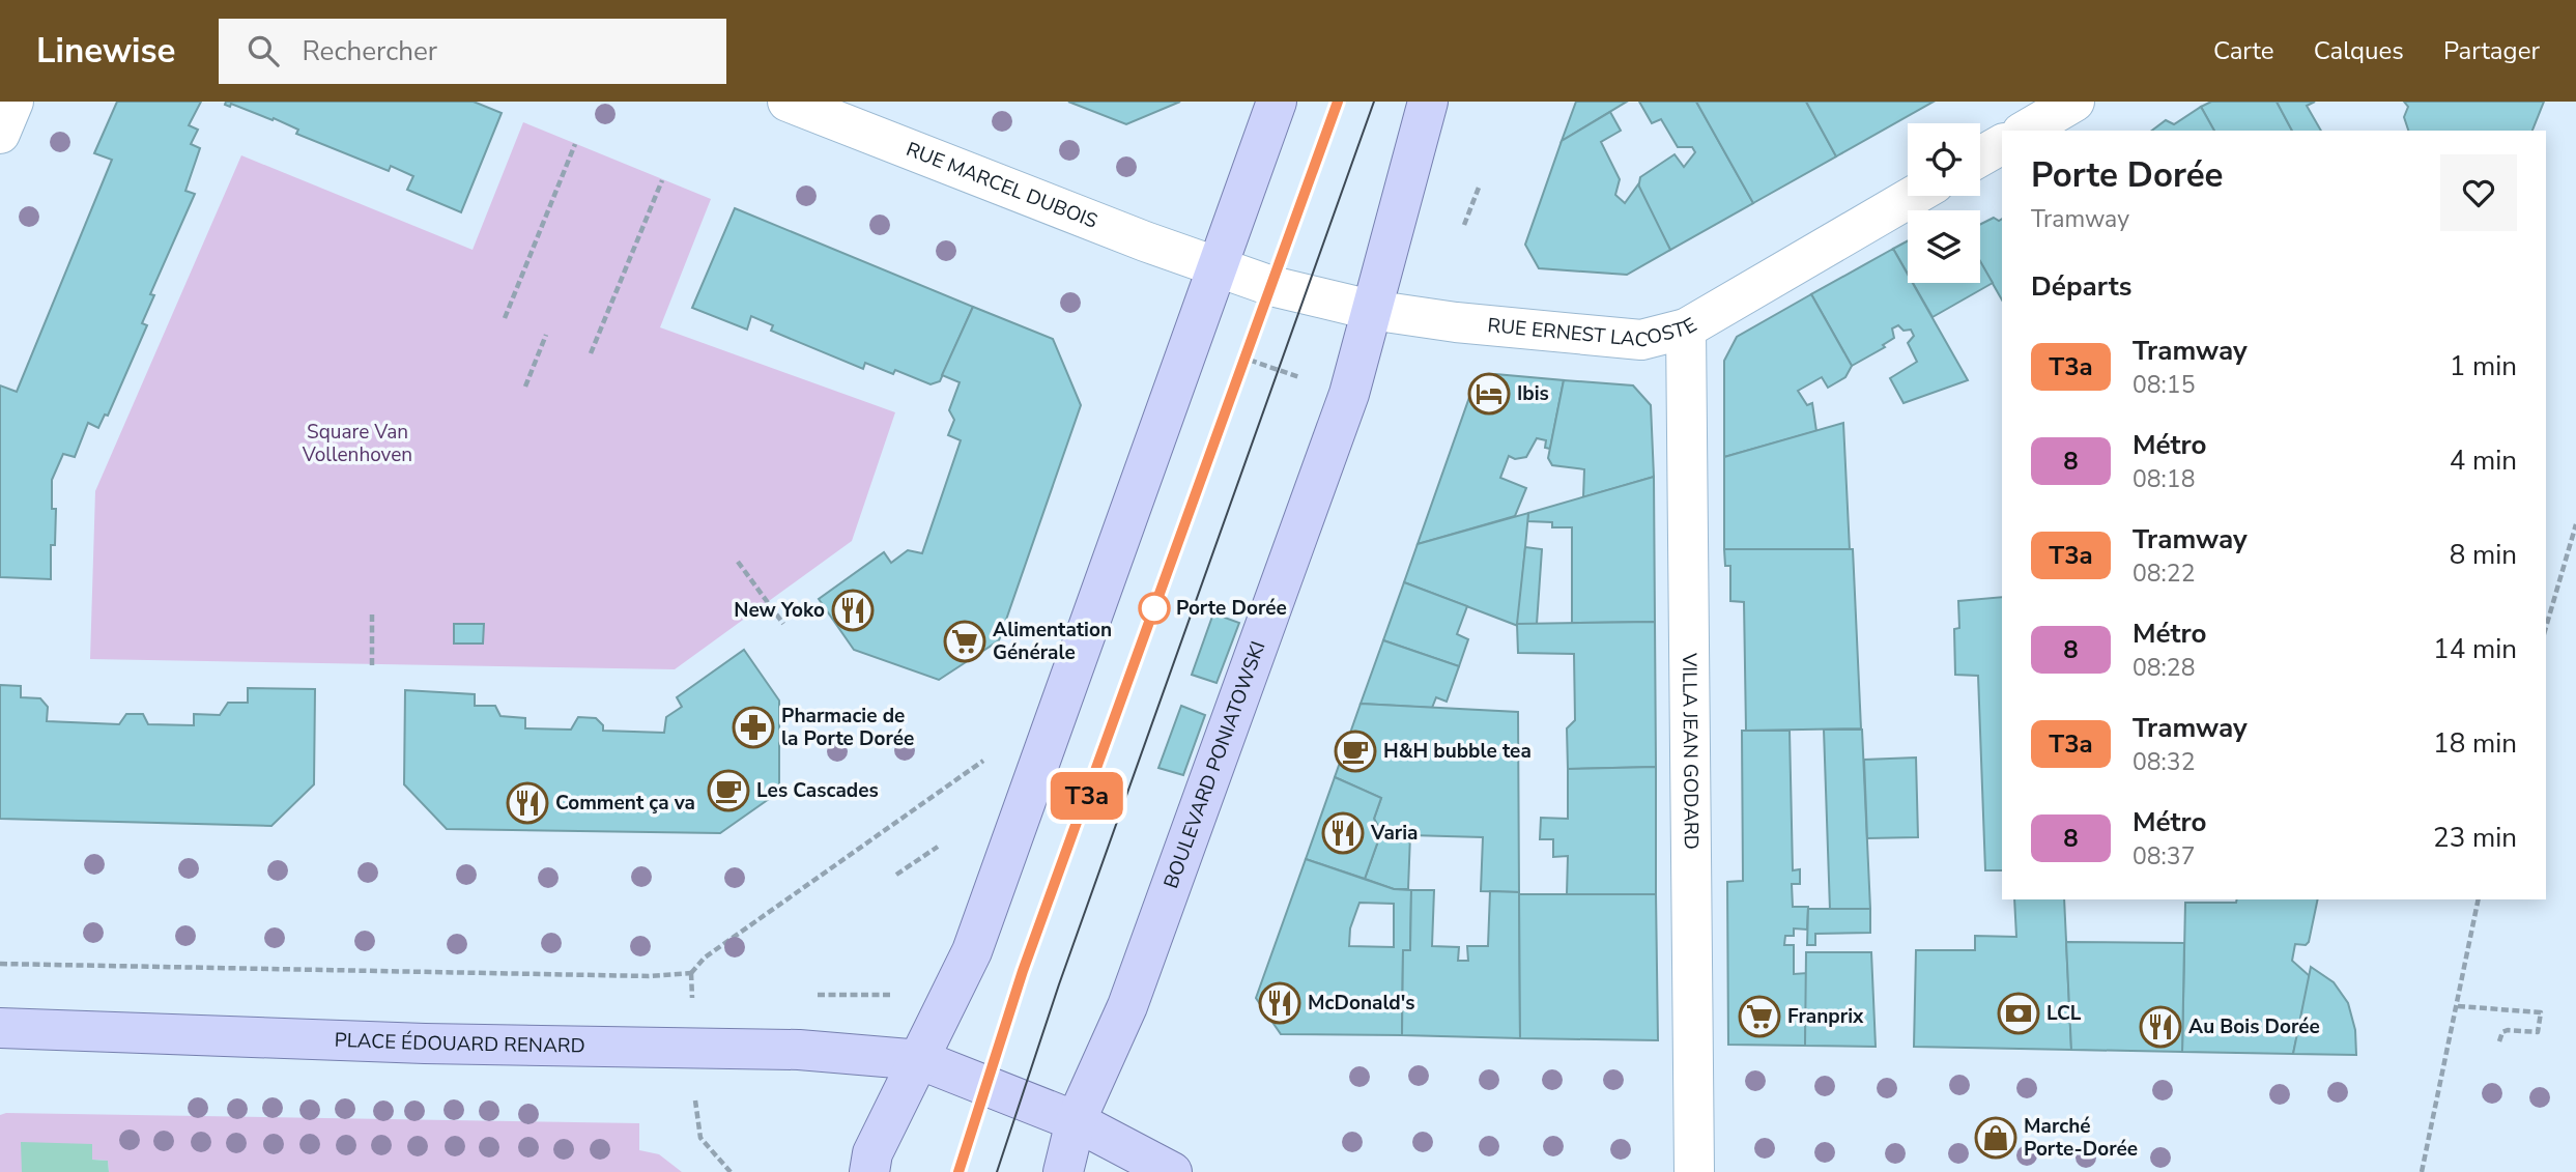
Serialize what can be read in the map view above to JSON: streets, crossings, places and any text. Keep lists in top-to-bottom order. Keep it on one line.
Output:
{"streets":{"main road":["BOULEVARD PONIATOWSKI","PLACE ÉDOUARD RENARD"],"street":["RUE MARCEL DUBOIS","RUE ERNEST LACOSTE","VILLA JEAN GODARD"]},"crossings":[["RUE MARCEL DUBOIS","RUE ERNEST LACOSTE"],["RUE ERNEST LACOSTE","VILLA JEAN GODARD"],["RUE ERNEST LACOSTE","BOULEVARD PONIATOWSKI"],["BOULEVARD PONIATOWSKI","PLACE ÉDOUARD RENARD"]],"parks":["Square Van Vollenhoven"],"places":{"hotel":["Ibis"],"other":["Porte Dorée"],"restaurant":["New Yoko","Comment ça va","Varia","McDonald's","Au Bois Dorée"],"supermarket":["Alimentation Générale","Franprix"],"pharmacy":["Pharmacie de la Porte Dorée"],"cafe":["H&H bubble tea","Les Cascades"],"bank":["LCL"],"shop":["Marché Porte-Dorée"]},"lines":["tram line T3a"],"page":{"header":"Linewise","search":"Rechercher","nav":["Carte","Calques","Partager"],"on_map":"T3a","heading":[["Porte Dorée","Tramway"],"Départs"],"list":[{"mark":"T3a","name":"Tramway","note":"08:15","value":"1 min"},{"mark":"8","name":"Métro","note":"08:18","value":"4 min"},{"mark":"T3a","name":"Tramway","note":"08:22","value":"8 min"},{"mark":"8","name":"Métro","note":"08:28","value":"14 min"},{"mark":"T3a","name":"Tramway","note":"08:32","value":"18 min"},{"mark":"8","name":"Métro","note":"08:37","value":"23 min"}]}}
